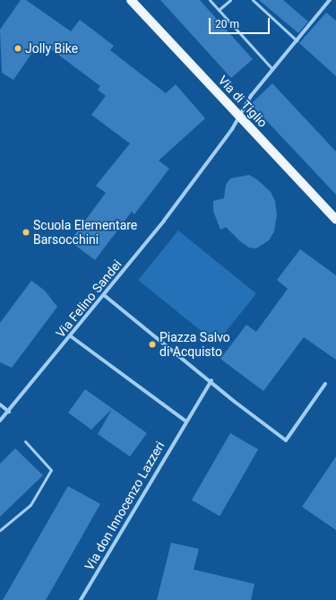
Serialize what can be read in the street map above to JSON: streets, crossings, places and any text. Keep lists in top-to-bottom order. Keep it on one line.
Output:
{"streets":{"main road":["Via di Tiglio"],"street":["Via Felino Sandei","Via don Innocenzo Lazzeri"]},"crossings":[["Via di Tiglio","Via Felino Sandei"]],"places":["Jolly Bike","Scuola Elementare Barsocchini","Piazza Salvo di Acquisto"],"scale_bar":"20 m"}
